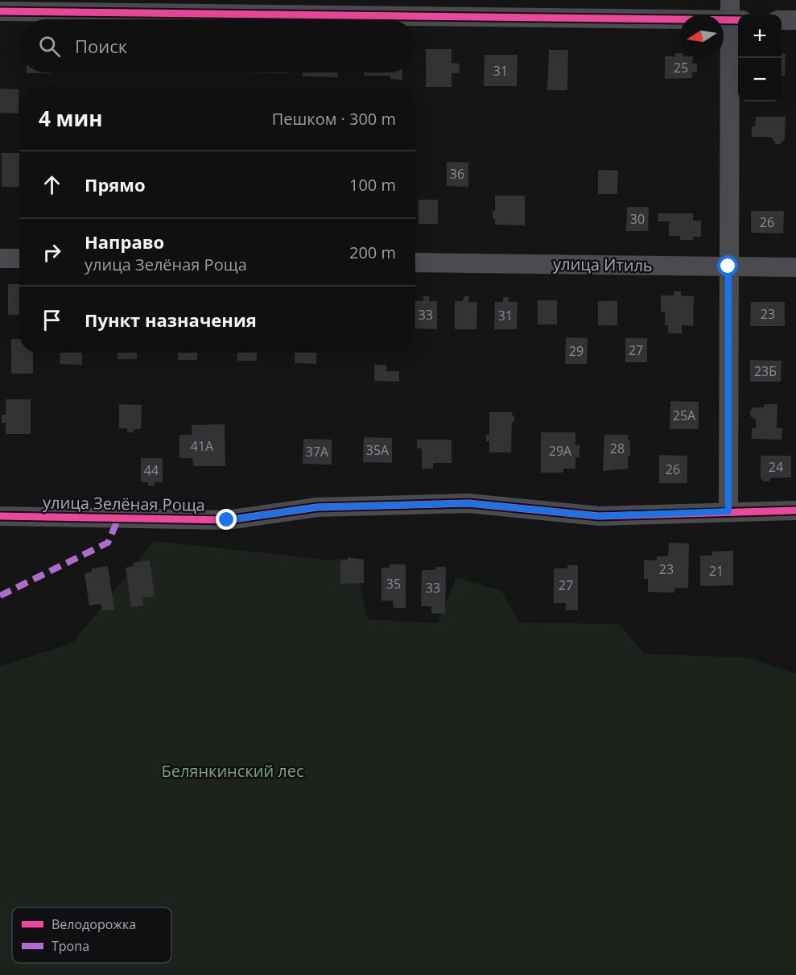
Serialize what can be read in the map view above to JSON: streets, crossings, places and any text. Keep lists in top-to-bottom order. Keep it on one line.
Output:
{"streets":{"street":["улица Итиль","улица Зелёная Роща"]},"parks":["Белянкинский лес"],"house_numbers":["25","31","36","30","26","23","33","31","27","29","23Б","25А","41А","28","35А","29А","37А","24","26","44","23","21","35","27","33"],"legend":["Велодорожка","Тропа"],"north":"left","page":{"map_buttons":["+","−"],"search":"Поиск","heading":["4 мин","Пешком · 300 m"],"list":[["Прямо","100 m"],["Направо","улица Зелёная Роща","200 m"],"Пункт назначения"]}}
